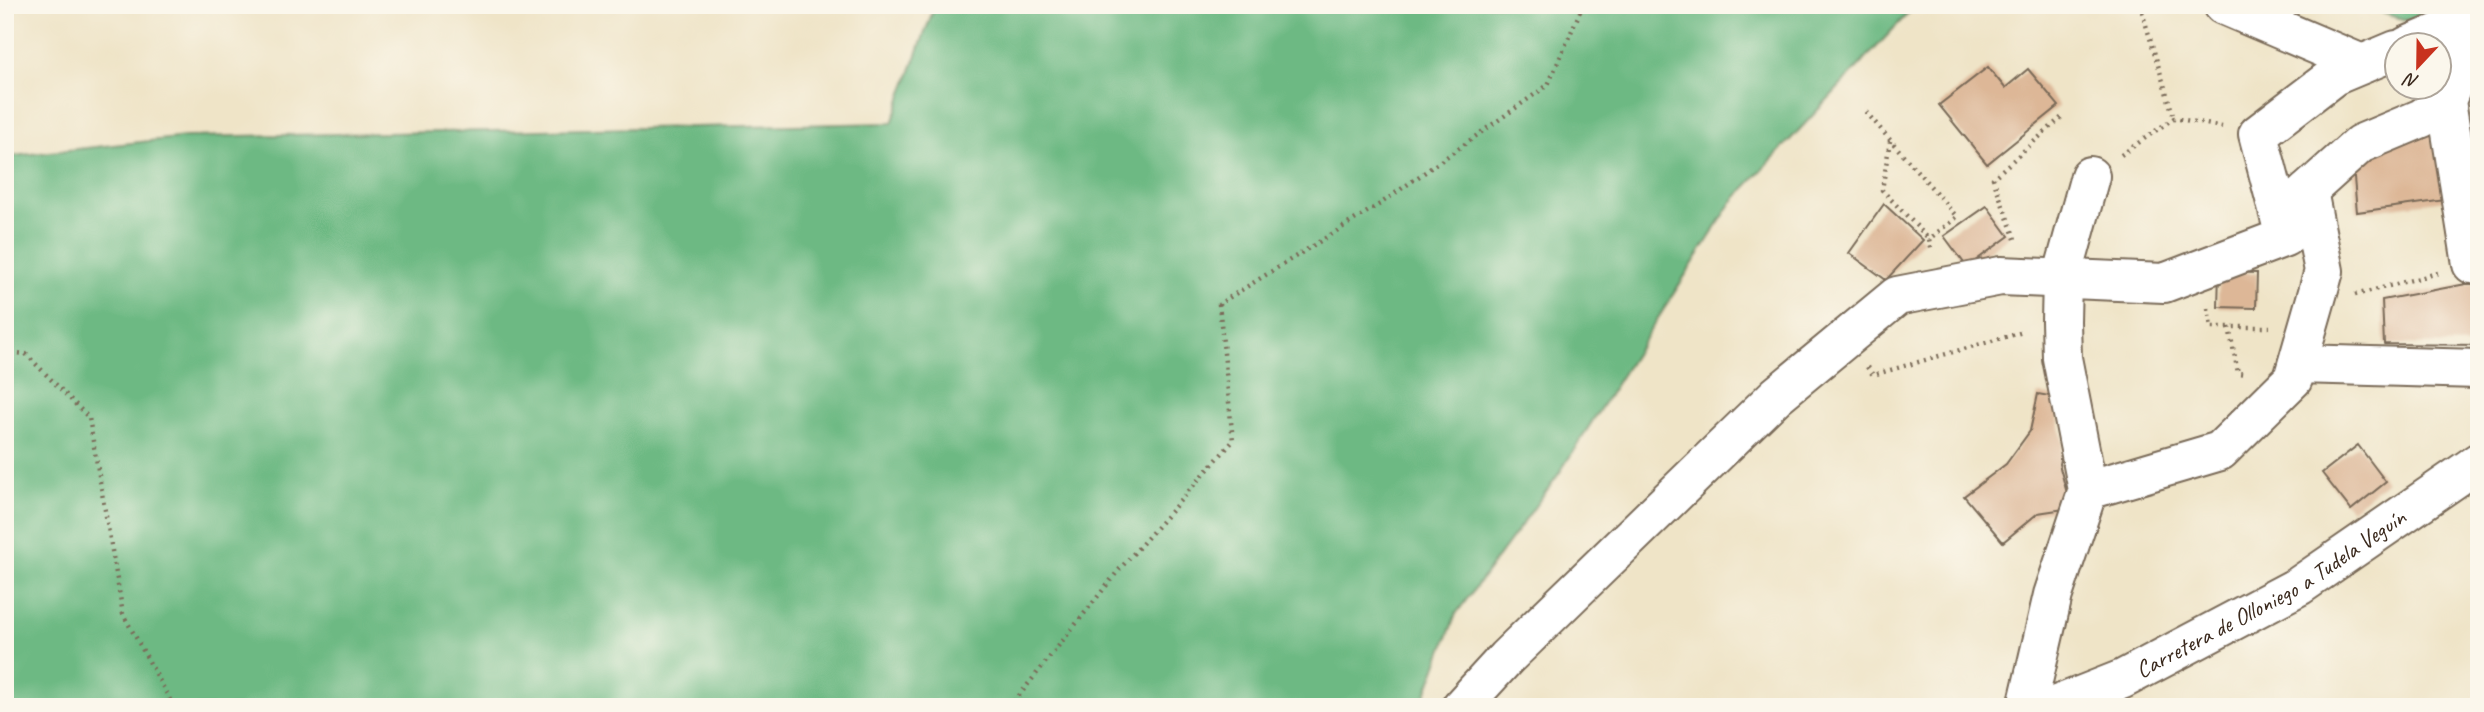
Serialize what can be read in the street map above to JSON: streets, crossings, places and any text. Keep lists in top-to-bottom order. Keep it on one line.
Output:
{"streets":{"street":["Carretera de Olloniego a Tudela Veguín"]},"north":"bottom"}
